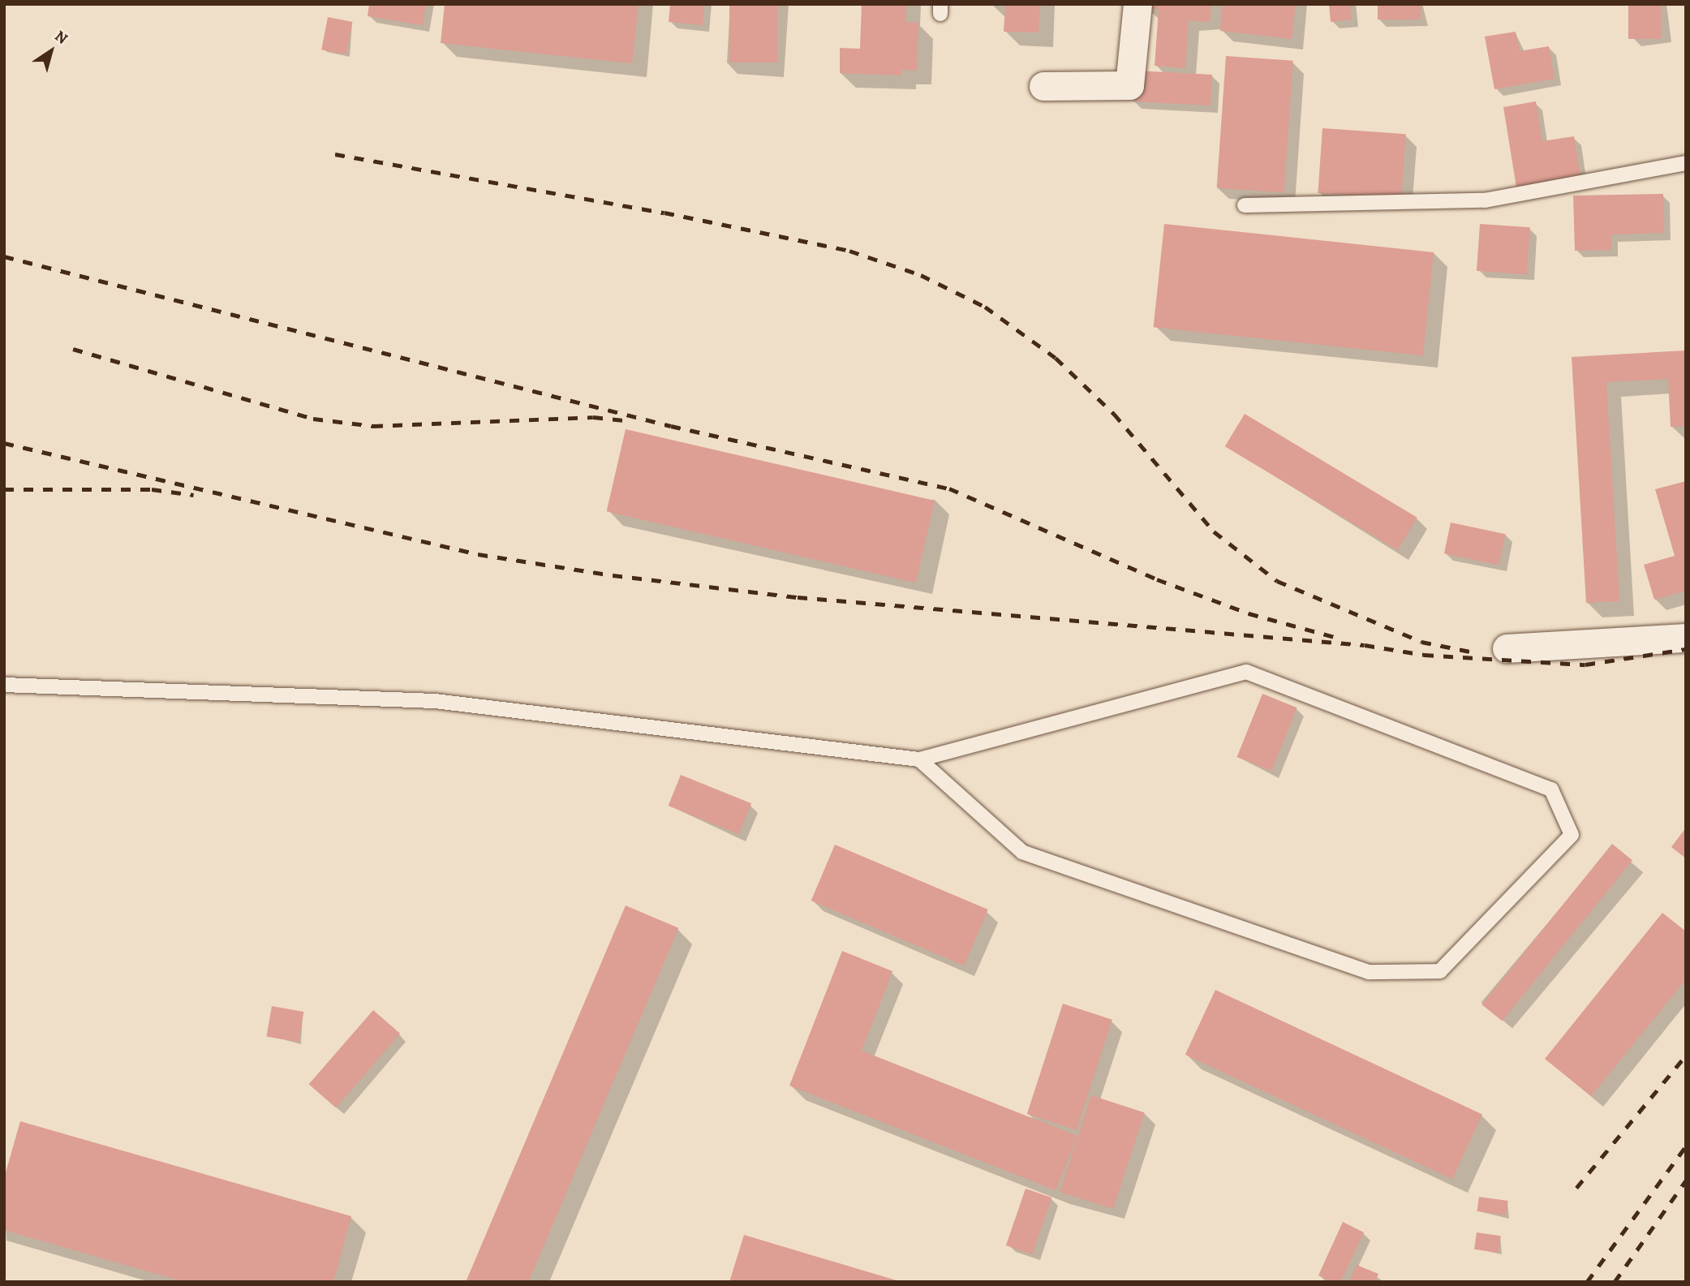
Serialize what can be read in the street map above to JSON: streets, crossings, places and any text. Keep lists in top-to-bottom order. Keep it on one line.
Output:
{"north":"top right"}
